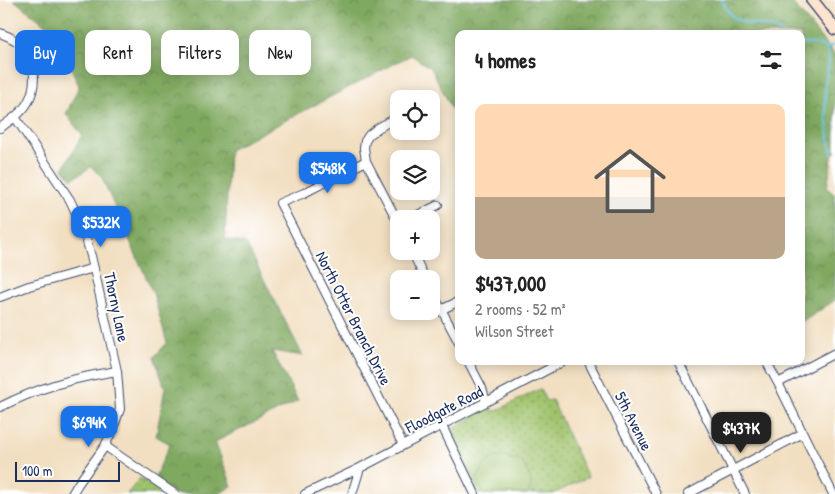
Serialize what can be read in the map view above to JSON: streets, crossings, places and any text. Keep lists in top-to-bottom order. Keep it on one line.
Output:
{"streets":{"street":["Thorny Lane","North Otter Branch Drive","Floodgate Road","5th Avenue"]},"crossings":[["North Otter Branch Drive","Floodgate Road"]],"scale_bar":"100 m","page":{"chip":["Buy","Rent","Filters","New"],"heading":"4 homes","map_buttons":["+","−"],"list":[{"name":"$437,000","note":"2 rooms · 52 m² · Wilson Street"}],"price":["$548K","$532K","$694K","$437K"],"scale":"100 m"}}
